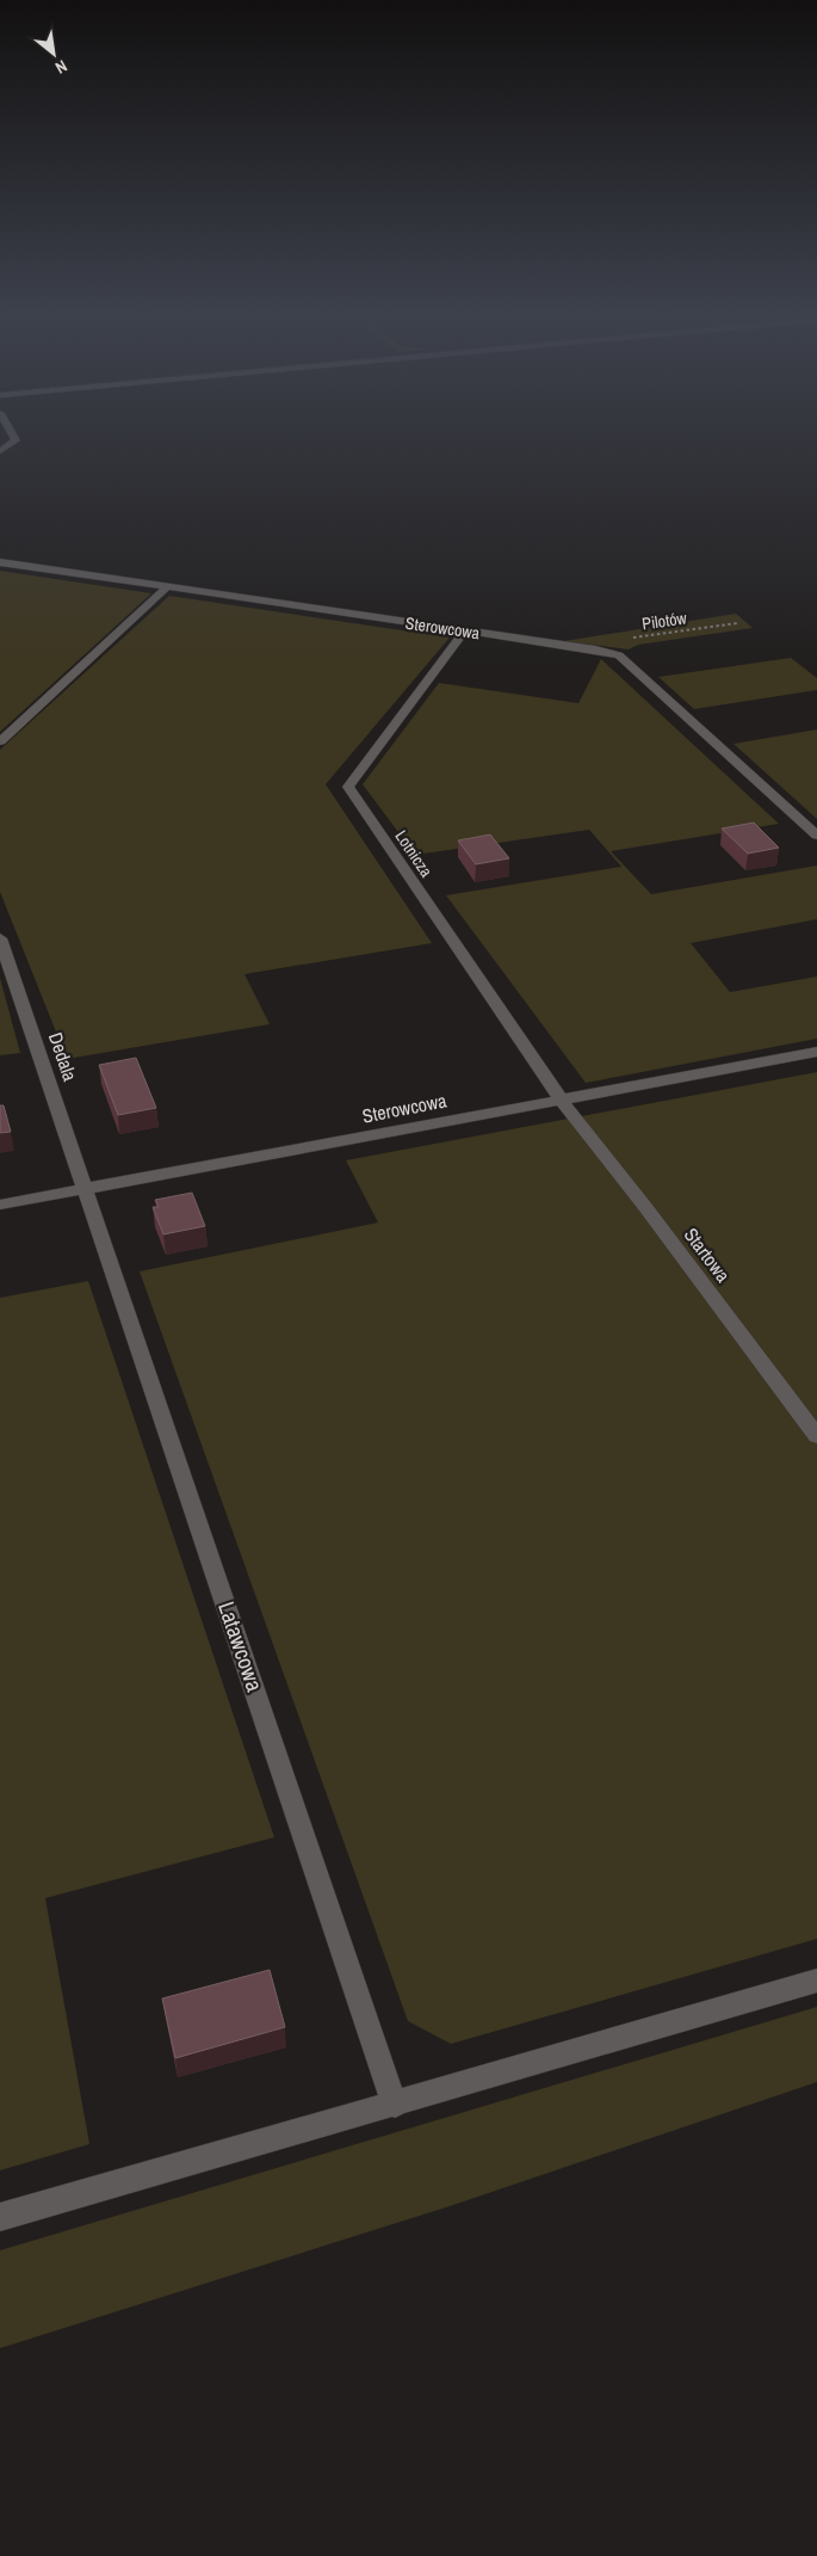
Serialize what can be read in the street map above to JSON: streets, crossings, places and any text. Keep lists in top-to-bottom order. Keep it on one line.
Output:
{"streets":{"street":["Sterowcowa","Lotnicza","Dedala","Startowa","Latawcowa"],"path":["Pilotów"]},"crossings":[["Pilotów","Sterowcowa"],["Sterowcowa","Lotnicza"],["Sterowcowa","Dedala"],["Sterowcowa","Startowa"],["Sterowcowa","Latawcowa"],["Lotnicza","Startowa"],["Dedala","Latawcowa"]],"north":"bottom right"}
